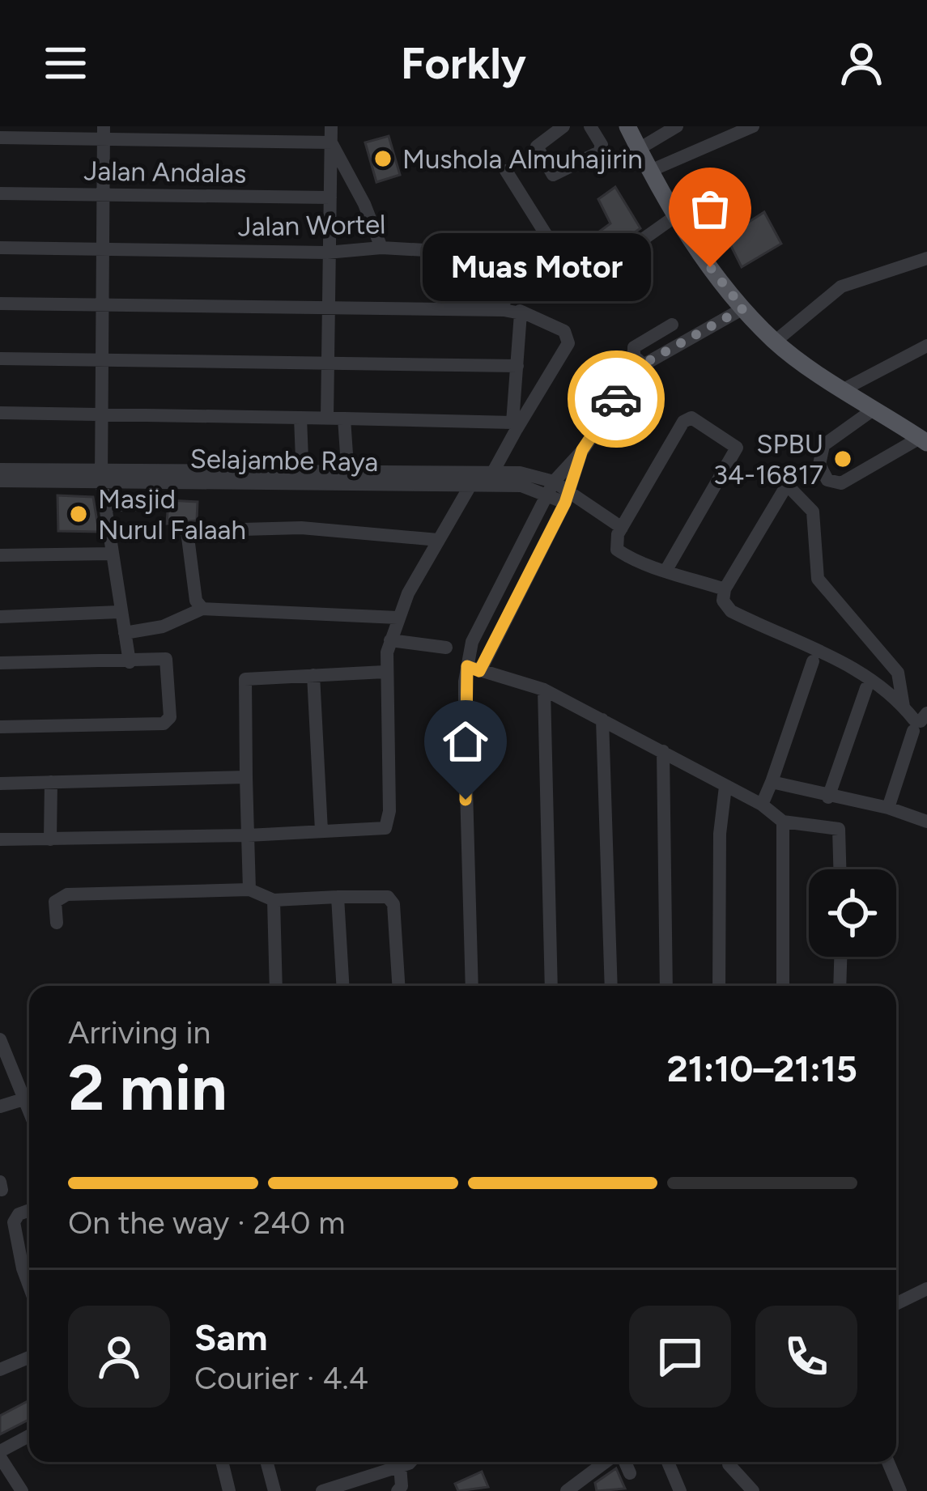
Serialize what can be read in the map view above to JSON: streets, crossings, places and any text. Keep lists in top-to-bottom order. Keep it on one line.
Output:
{"streets":{"street":["Jalan Andalas","Jalan Wortel","Selajambe Raya"]},"places":["Mushola Almuhajirin","Muas Motor","SPBU 34-16817","Masjid Nurul Falaah"],"page":{"header":"Forkly","bubble":"Muas Motor","heading":["2 min","Arriving in","21:10–21:15"],"panel":["Sam","Courier · 4.4"],"bar":"On the way · 240 m"}}
